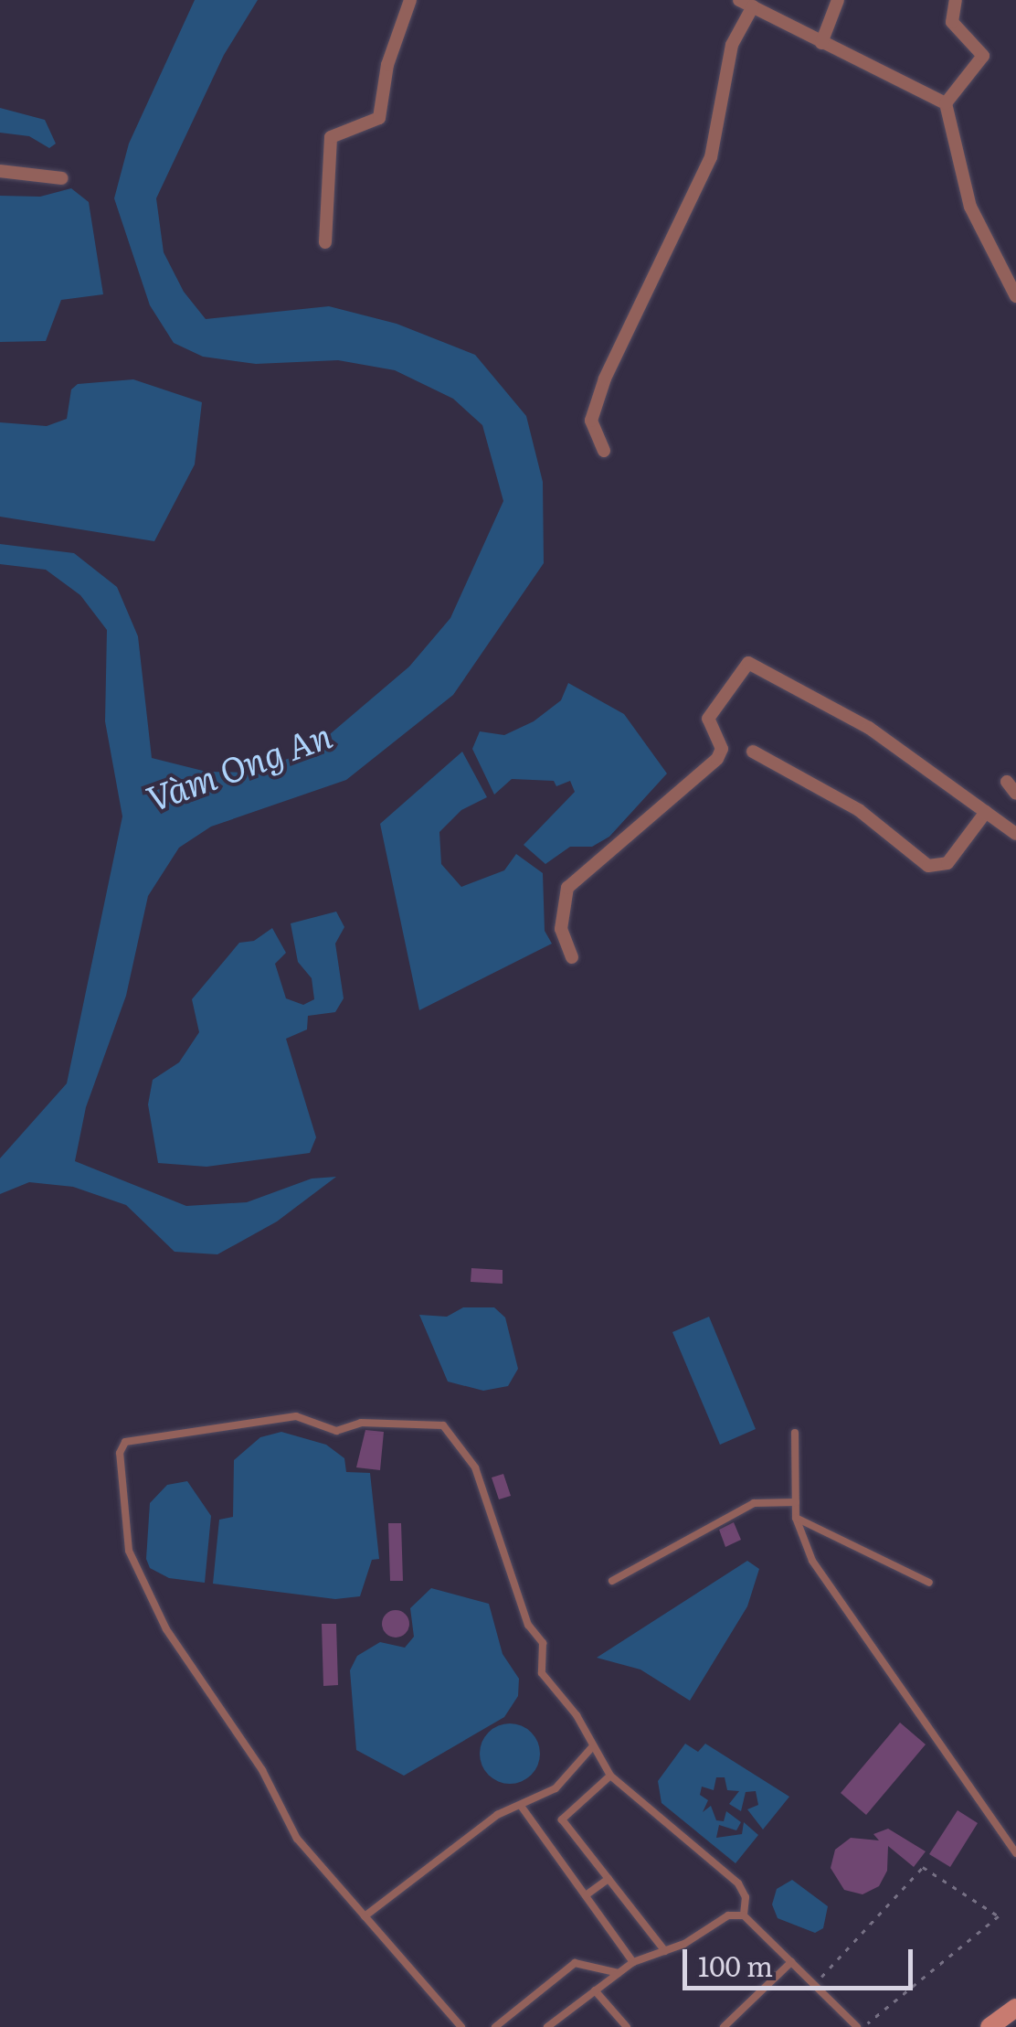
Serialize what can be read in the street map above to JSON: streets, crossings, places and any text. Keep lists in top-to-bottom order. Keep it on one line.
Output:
{"water":["Vàm Ong An"],"scale_bar":"100 m"}
